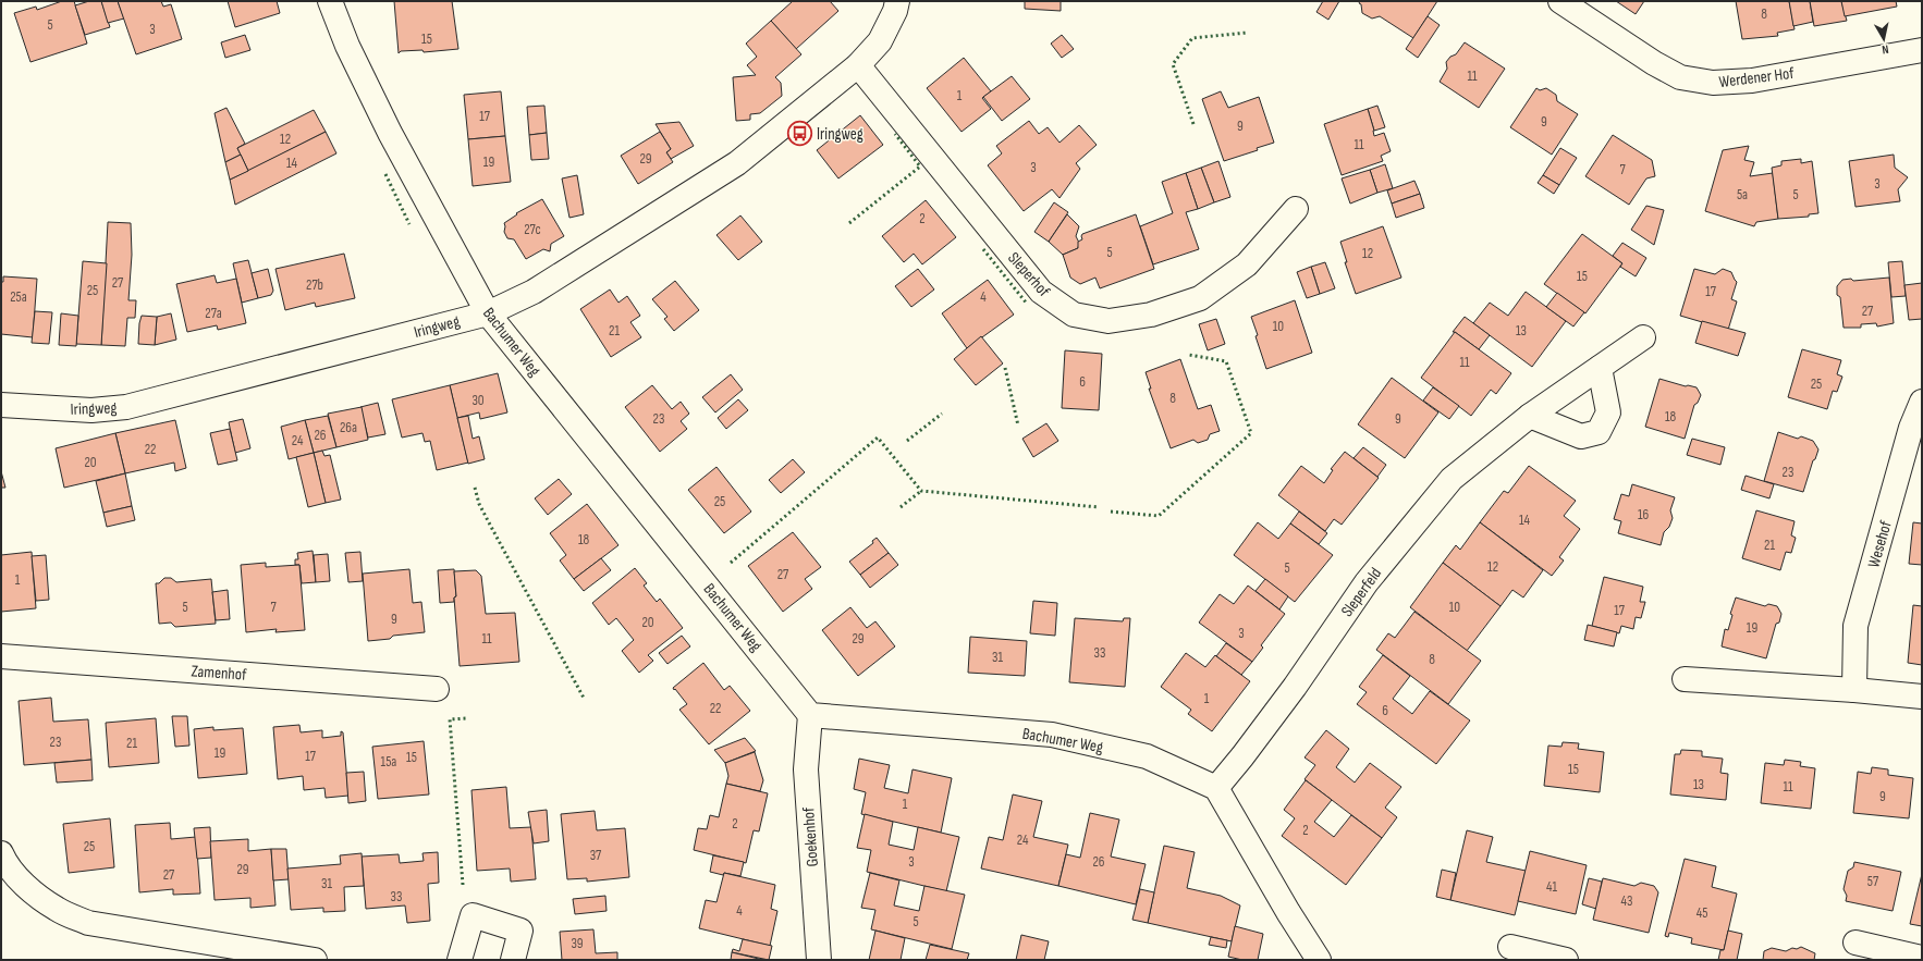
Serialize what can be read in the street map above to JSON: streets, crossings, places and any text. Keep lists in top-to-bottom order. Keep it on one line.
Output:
{"streets":{"street":["Werdener Hof","Sleperhof","Iringweg","Bachumer Weg","Wesehof","Sleperfeld","Zamenhof","Goekenhof"]},"crossings":[["Sleperhof","Iringweg"],["Iringweg","Bachumer Weg"],["Bachumer Weg","Sleperfeld"],["Bachumer Weg","Goekenhof"]],"places":{"bus stop":["Iringweg"]},"house_numbers":["8","5","3","15","11","1","17","9","9","12","11","29","19","14","3","7","3","5a","5","2","27c","5","12","15","27","27b","25","17","25a","4","27","27a","10","21","13","11","6","25","8","30","18","23","9","26a","26","24","22","20","23","25","16","14","18","21","12","5","27","1","5","7","10","17","9","20","19","3","11","29","33","31","8","1","22","6","23","21","19","17","15","15a","15","13","11","9","1","2","2","24","25","37","3","26","29","27","57","31","41","33","43","4","45","5","39"],"north":"bottom"}
